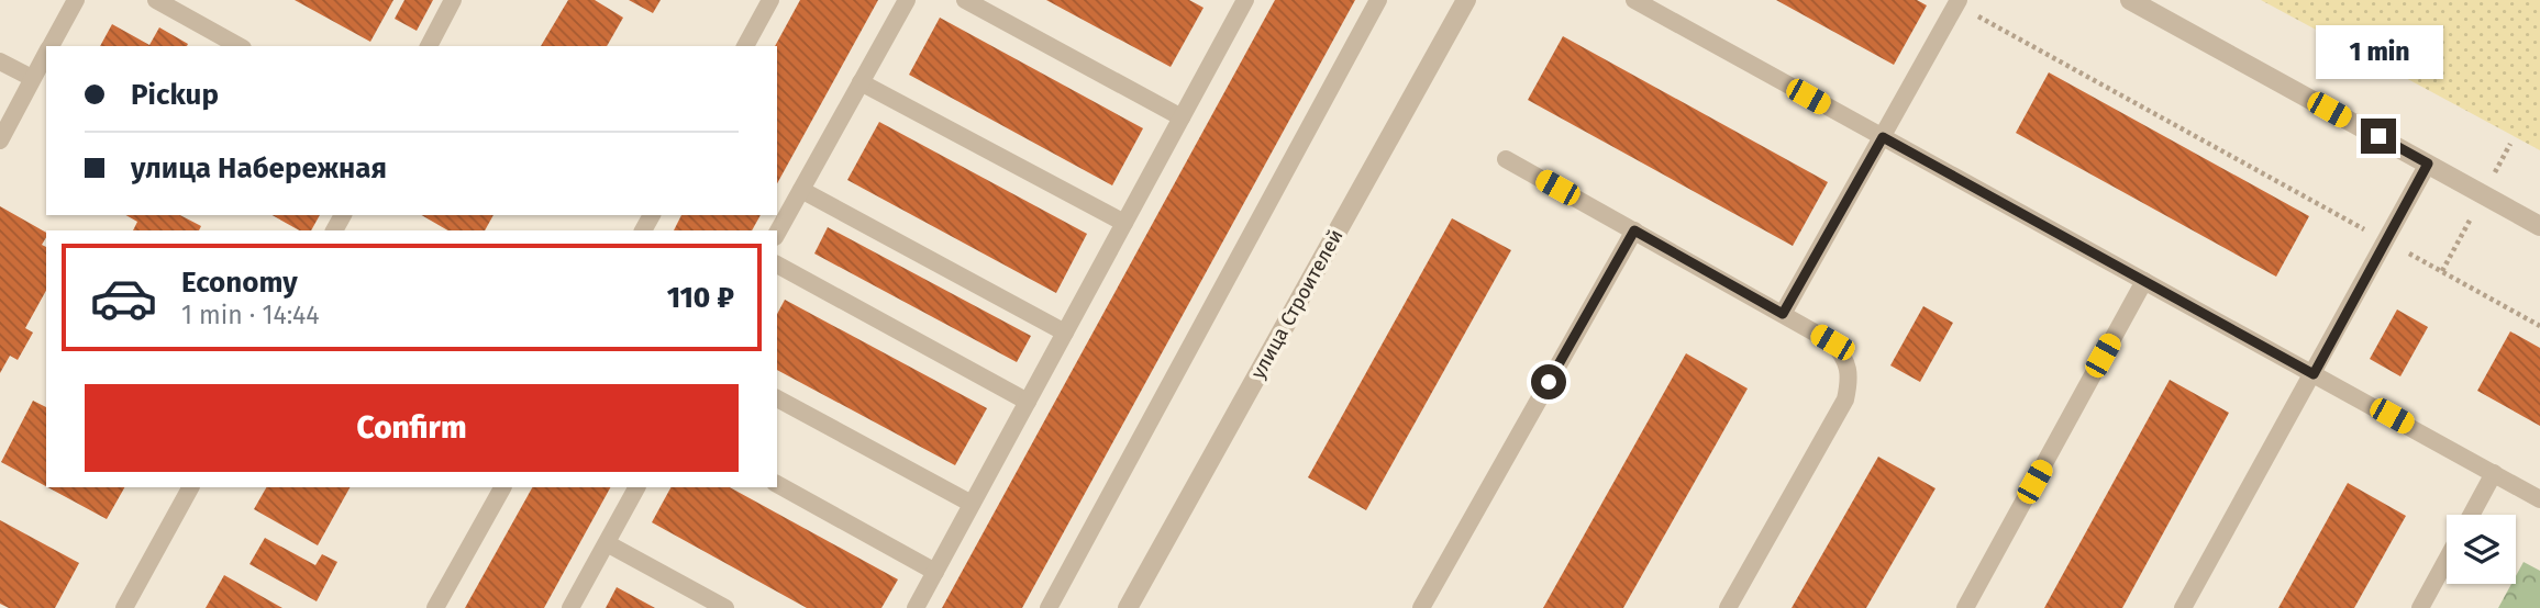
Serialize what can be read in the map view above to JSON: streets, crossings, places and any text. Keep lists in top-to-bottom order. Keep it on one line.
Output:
{"streets":{"street":["улица Строителей"]},"page":{"bubble":"1 min","banner":["Pickup","улица Набережная"],"list":[{"name":"Economy","note":"1 min · 14:44","value":"110 ₽"}],"buttons":"Confirm"}}
